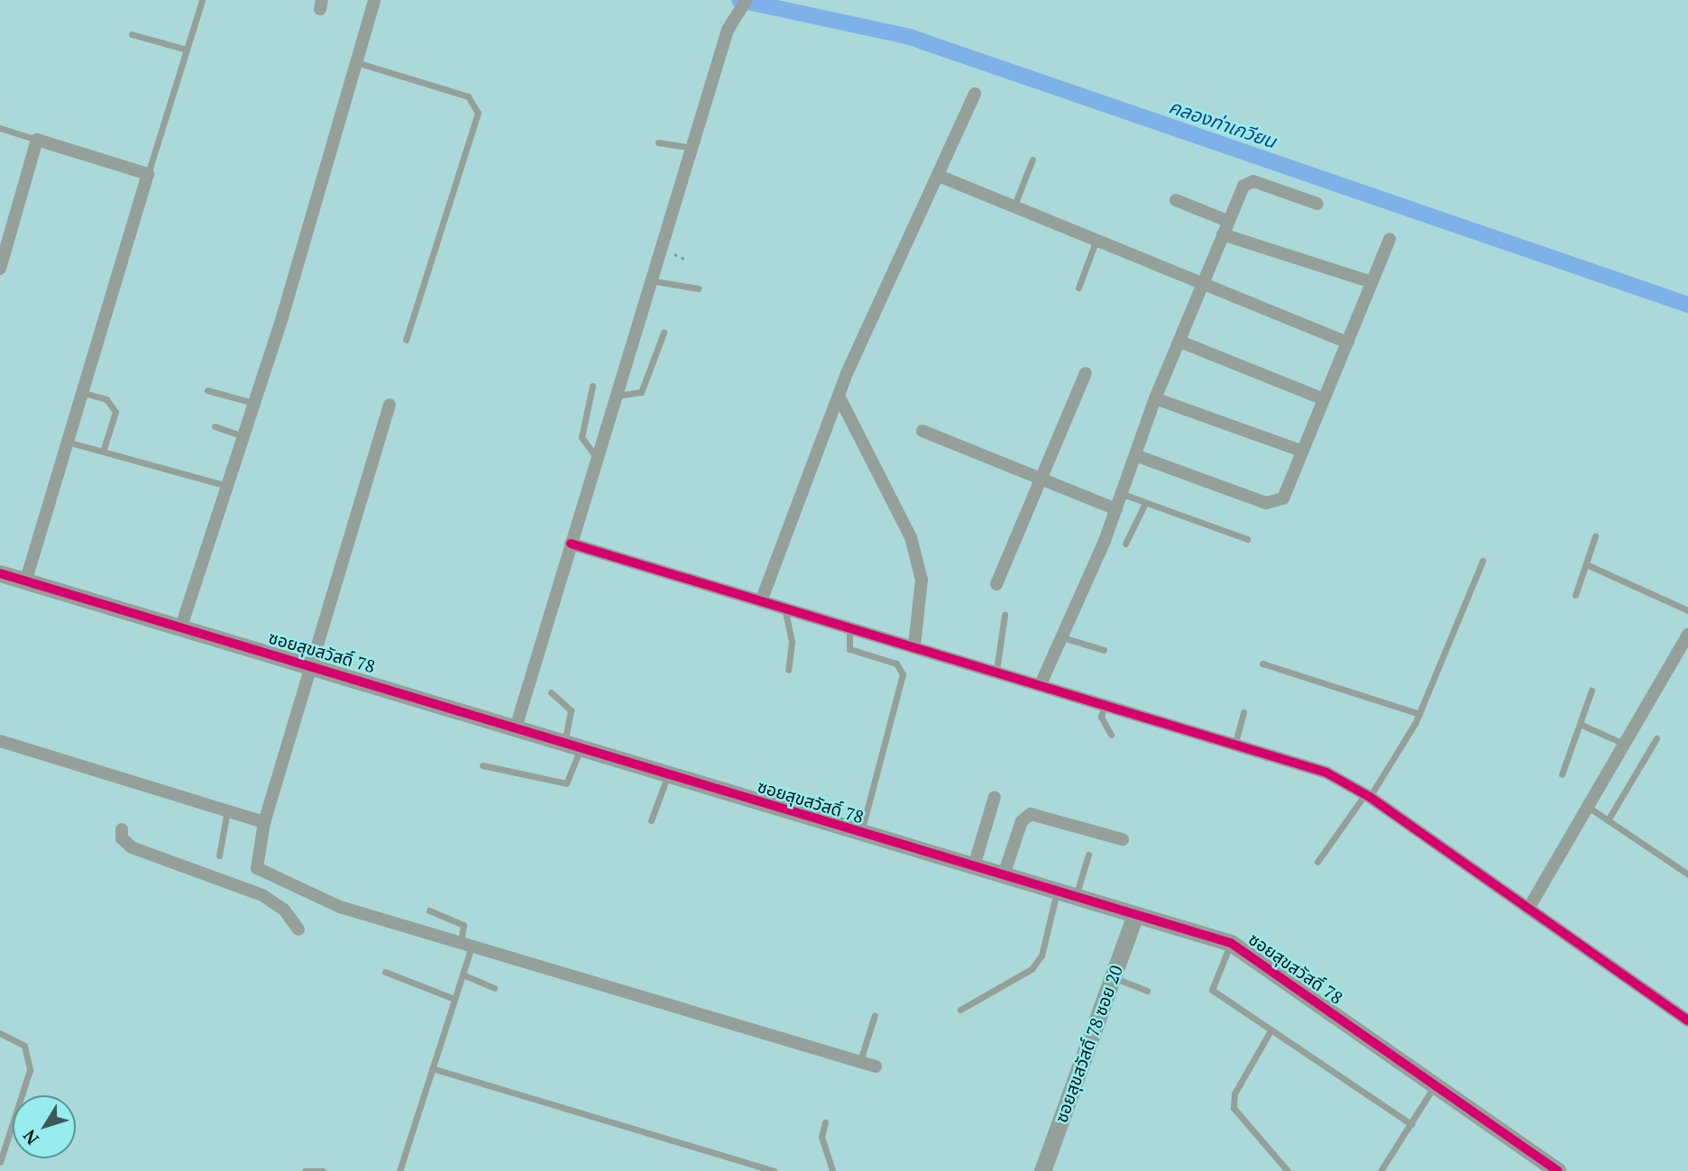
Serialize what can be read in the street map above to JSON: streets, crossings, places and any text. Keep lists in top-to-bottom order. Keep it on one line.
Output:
{"streets":{"street":["ซอยสุขสวัสดิ์ 78","ซอยสุขสวัสดิ์ 78 ซอย 20"]},"crossings":[["ซอยสุขสวัสดิ์ 78","ซอยสุขสวัสดิ์ 78 ซอย 20"]],"water":["คลองท่าเกวียน"],"north":"bottom left"}
